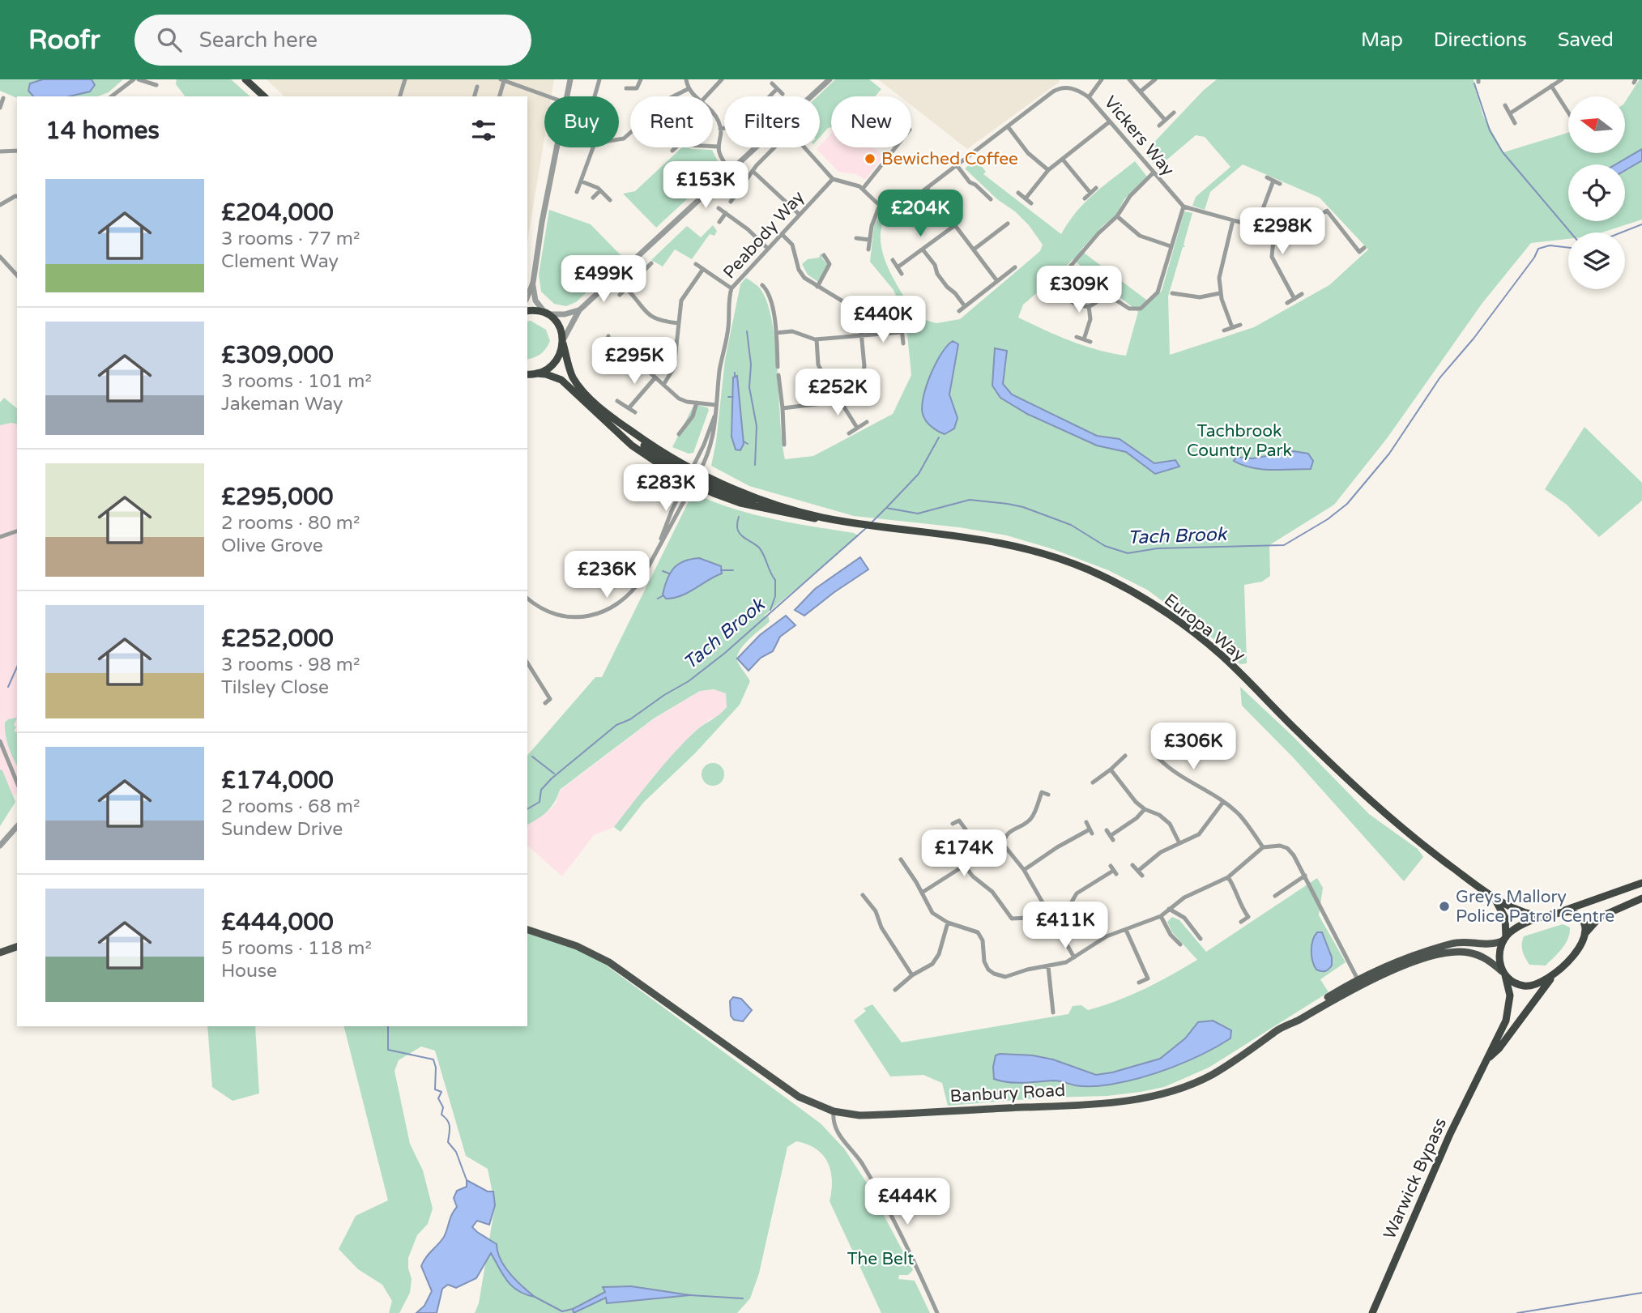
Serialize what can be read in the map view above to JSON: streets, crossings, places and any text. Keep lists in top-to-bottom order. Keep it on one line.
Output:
{"streets":{"highway":["Europa Way","Warwick Bypass"],"main road":["Banbury Road"],"street":["Vickers Way","Peabody Way"]},"crossings":[["Peabody Way","Europa Way"],["Europa Way","Banbury Road"],["Europa Way","Warwick Bypass"],["Banbury Road","Warwick Bypass"]],"water":["Tach Brook"],"parks":["Tachbrook Country Park","The Belt"],"places":["Bewiched Coffee","Greys Mallory Police Patrol Centre"],"north":"left","page":{"header":"Roofr","search":"Search here","nav":["Map","Directions","Saved"],"chip":["Buy","Rent","Filters","New"],"heading":"14 homes","price":["£153K","£204K","£298K","£499K","£309K","£440K","£295K","£252K","£283K","£236K","£306K","£174K","£411K","£444K"],"list":[{"name":"£204,000","note":"3 rooms · 77 m² · Clement Way"},{"name":"£309,000","note":"3 rooms · 101 m² · Jakeman Way"},{"name":"£295,000","note":"2 rooms · 80 m² · Olive Grove"},{"name":"£252,000","note":"3 rooms · 98 m² · Tilsley Close"},{"name":"£174,000","note":"2 rooms · 68 m² · Sundew Drive"},{"name":"£444,000","note":"5 rooms · 118 m² · House"}]}}
